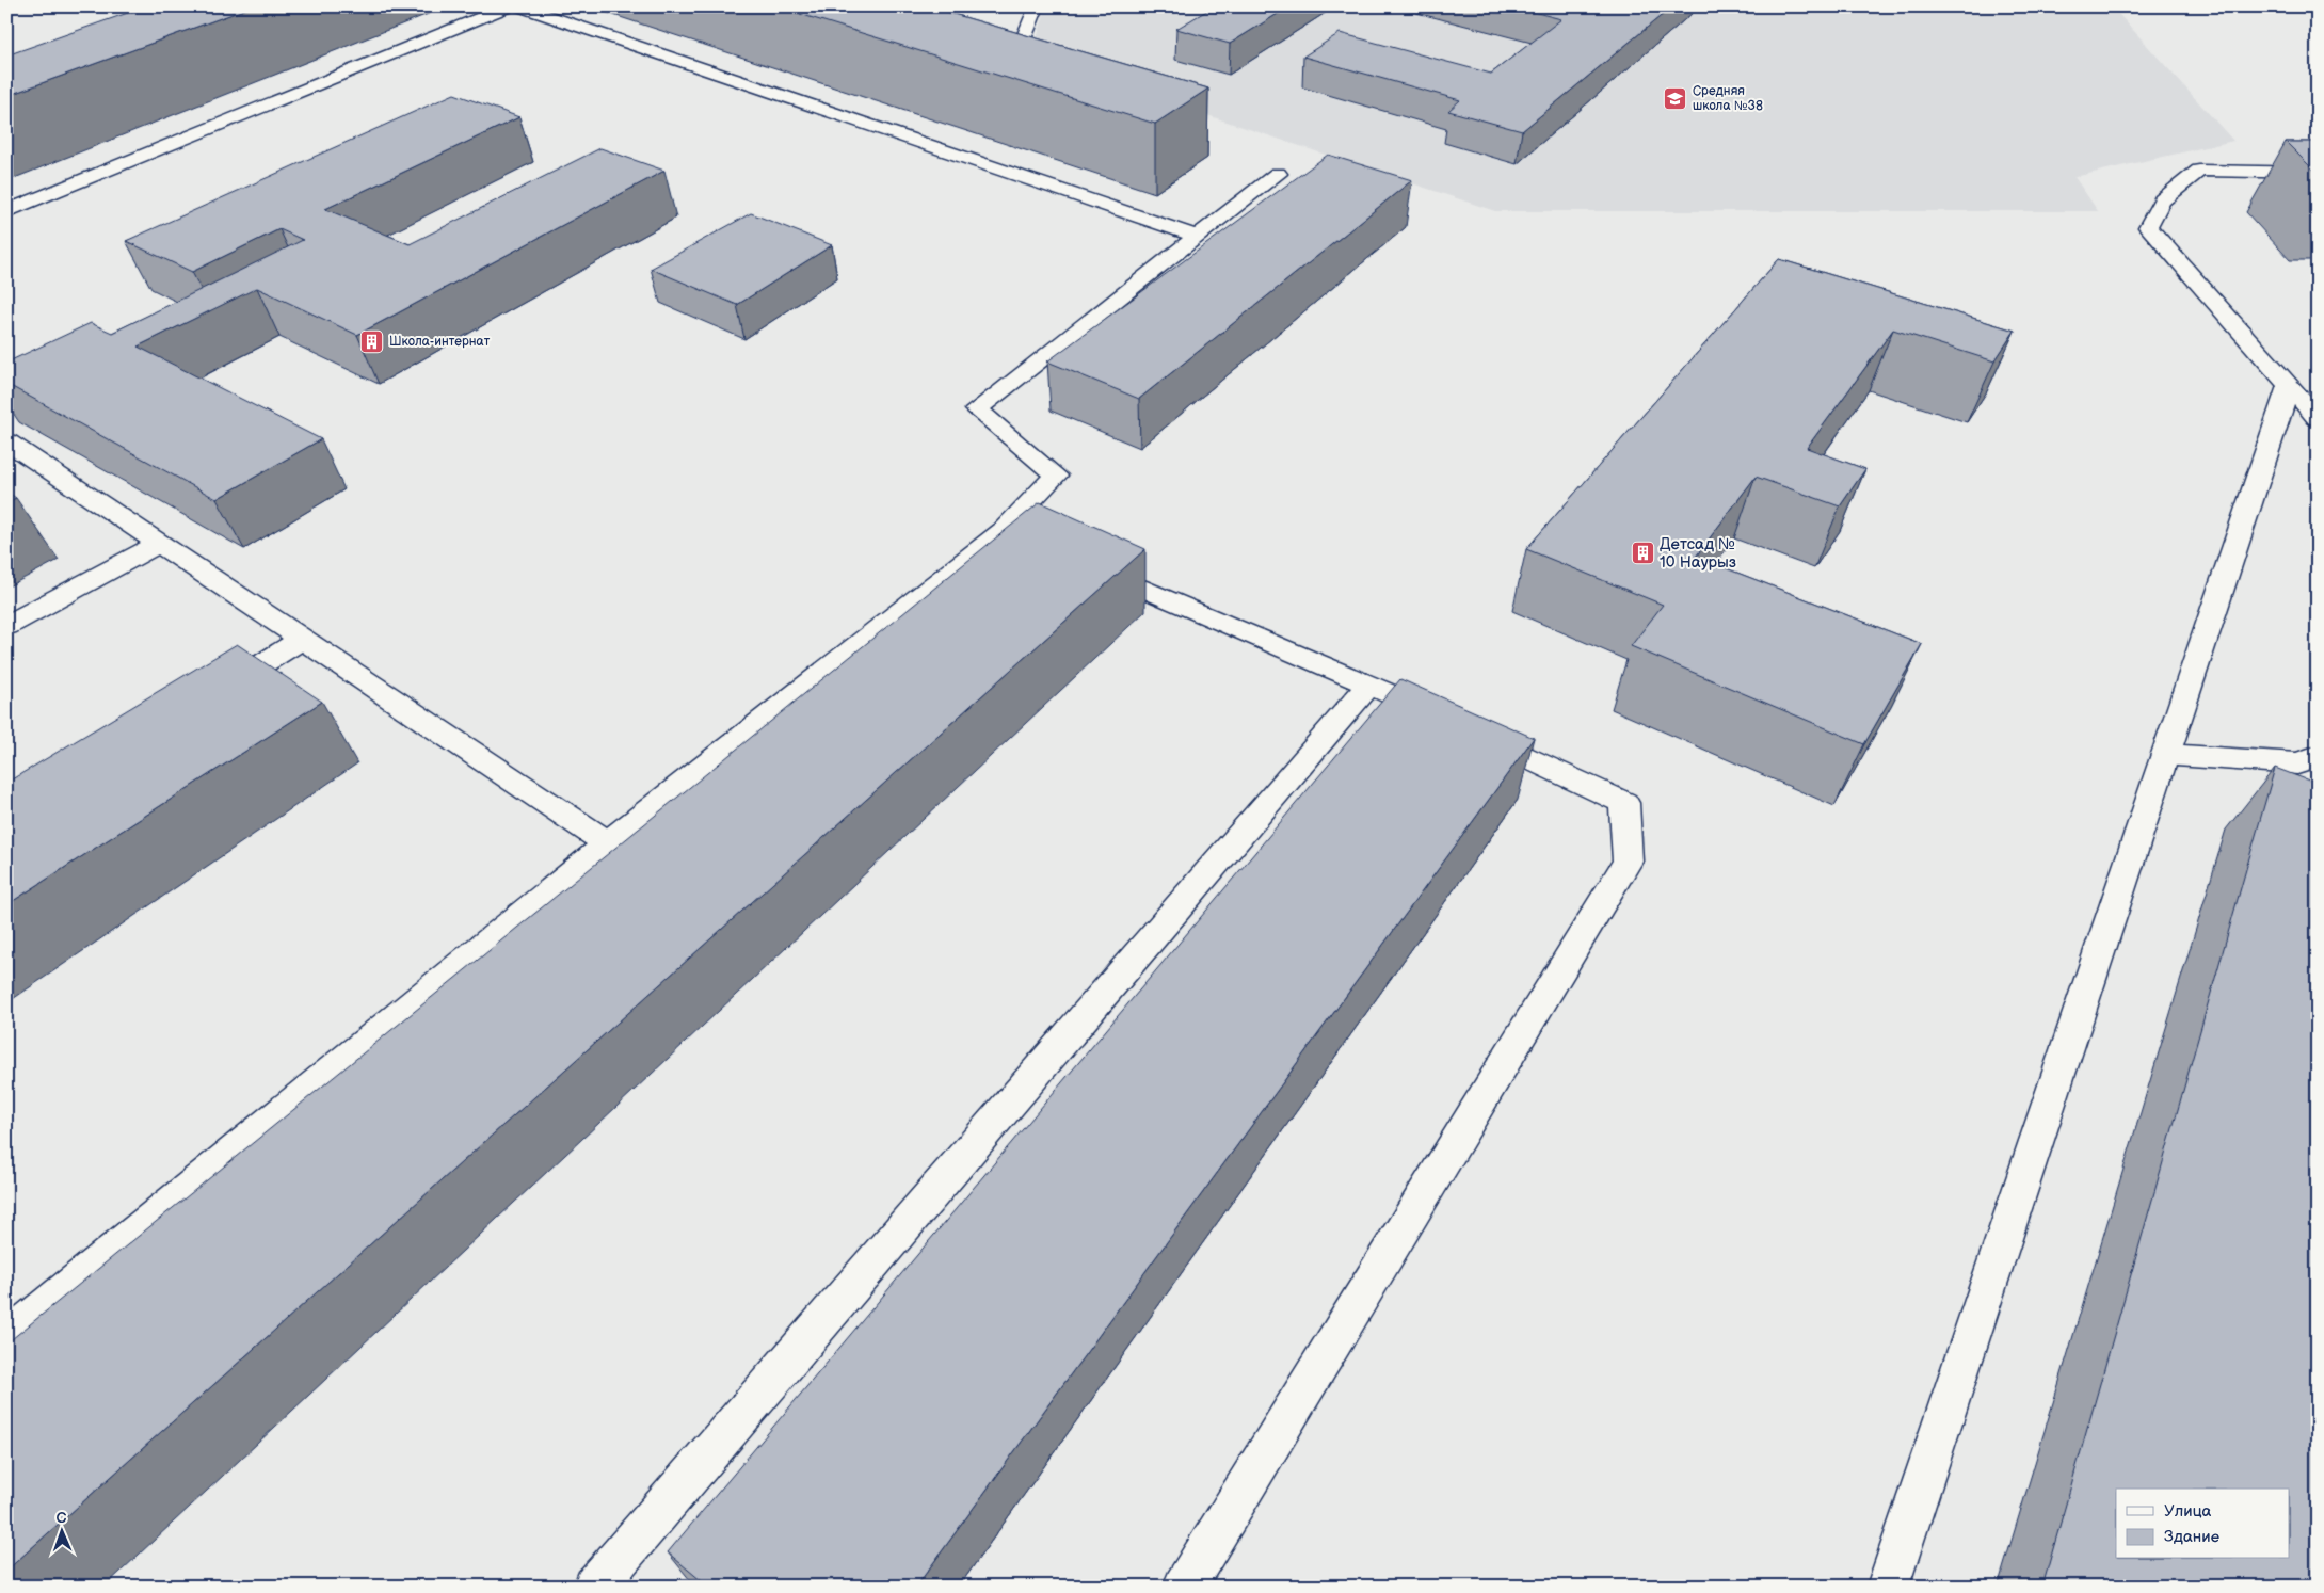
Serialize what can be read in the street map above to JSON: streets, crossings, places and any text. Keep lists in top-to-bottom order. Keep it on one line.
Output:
{"places":{"school or university":["Средняя школа №38"],"building":["Школа-интернат","Детсад № 10 Наурыз"]},"legend":["Улица","Здание"],"north":"top"}
